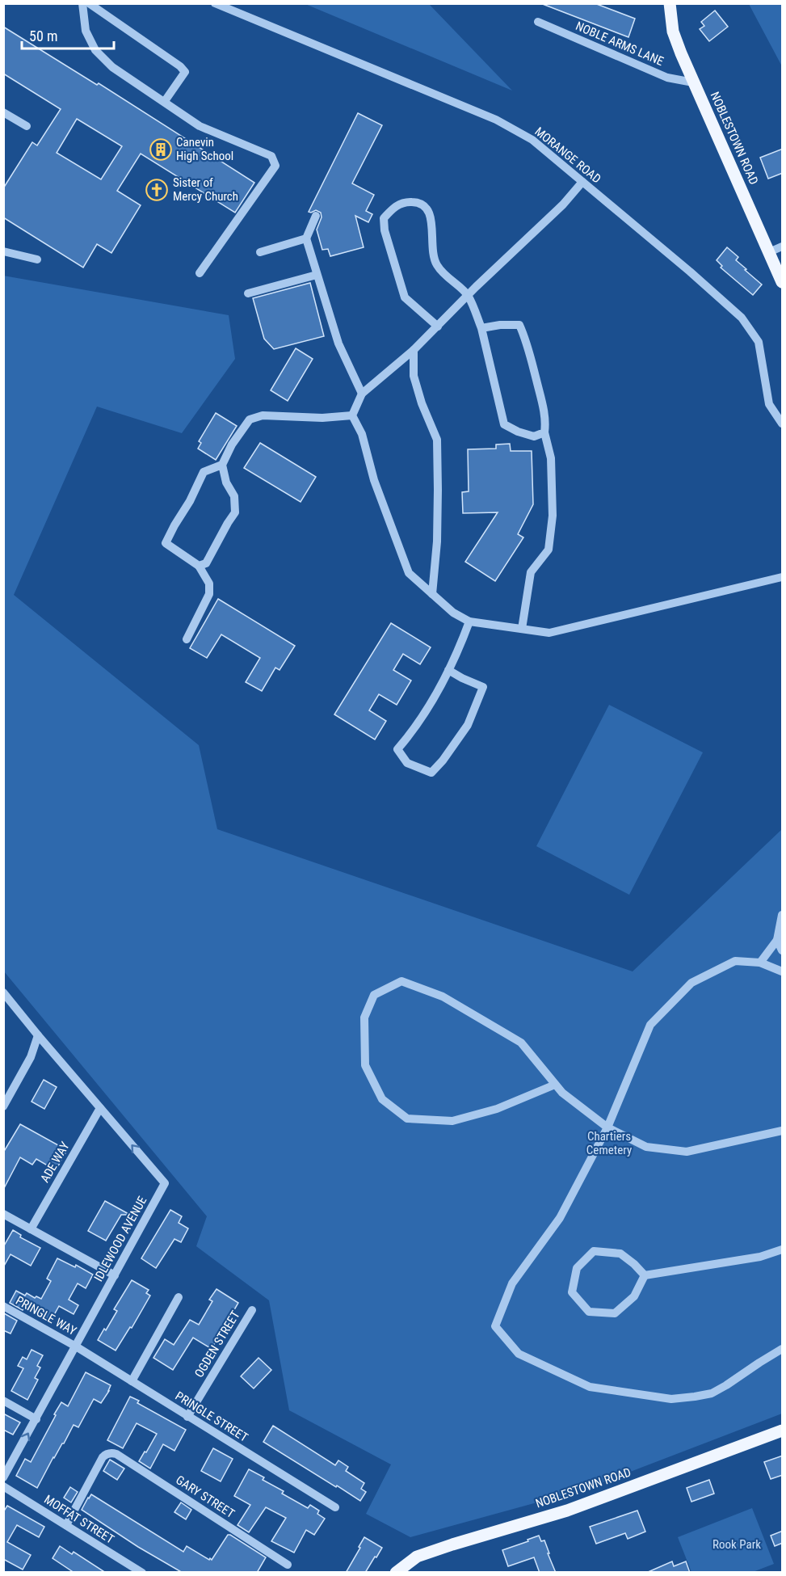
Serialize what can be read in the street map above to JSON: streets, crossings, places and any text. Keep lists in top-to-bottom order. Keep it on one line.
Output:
{"streets":{"main road":["NOBLESTOWN ROAD"],"street":["NOBLE ARMS LANE","MORANGE ROAD","ADE WAY","IDLEWOOD AVENUE","PRINGLE WAY","OGDEN STREET","PRINGLE STREET","GARY STREET","MOFFAT STREET"]},"crossings":[["NOBLE ARMS LANE","NOBLESTOWN ROAD"],["ADE WAY","IDLEWOOD AVENUE"],["IDLEWOOD AVENUE","PRINGLE WAY"],["IDLEWOOD AVENUE","PRINGLE STREET"],["PRINGLE WAY","PRINGLE STREET"],["OGDEN STREET","PRINGLE STREET"],["GARY STREET","MOFFAT STREET"]],"one_way":["IDLEWOOD AVENUE"],"parks":["Chartiers Cemetery","Rook Park"],"places":{"building":["Canevin High School"],"church":["Sister of Mercy Church"]},"scale_bar":"50 m"}
